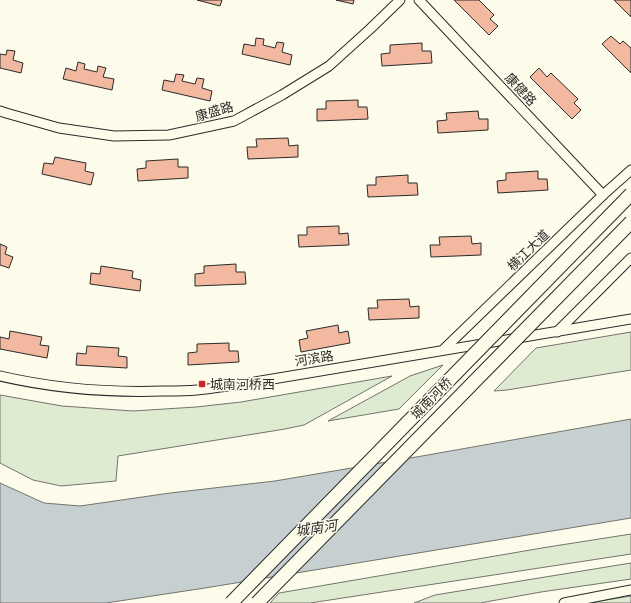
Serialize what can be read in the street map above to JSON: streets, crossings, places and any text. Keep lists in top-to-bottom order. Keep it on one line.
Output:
{"streets":{"highway":["城南河桥"],"street":["康健路","康盛路","横江大道","河滨路"]},"crossings":[["康健路","横江大道"],["横江大道","河滨路"]],"water":["城南河"],"places":{"transit":["城南河桥西"]}}
